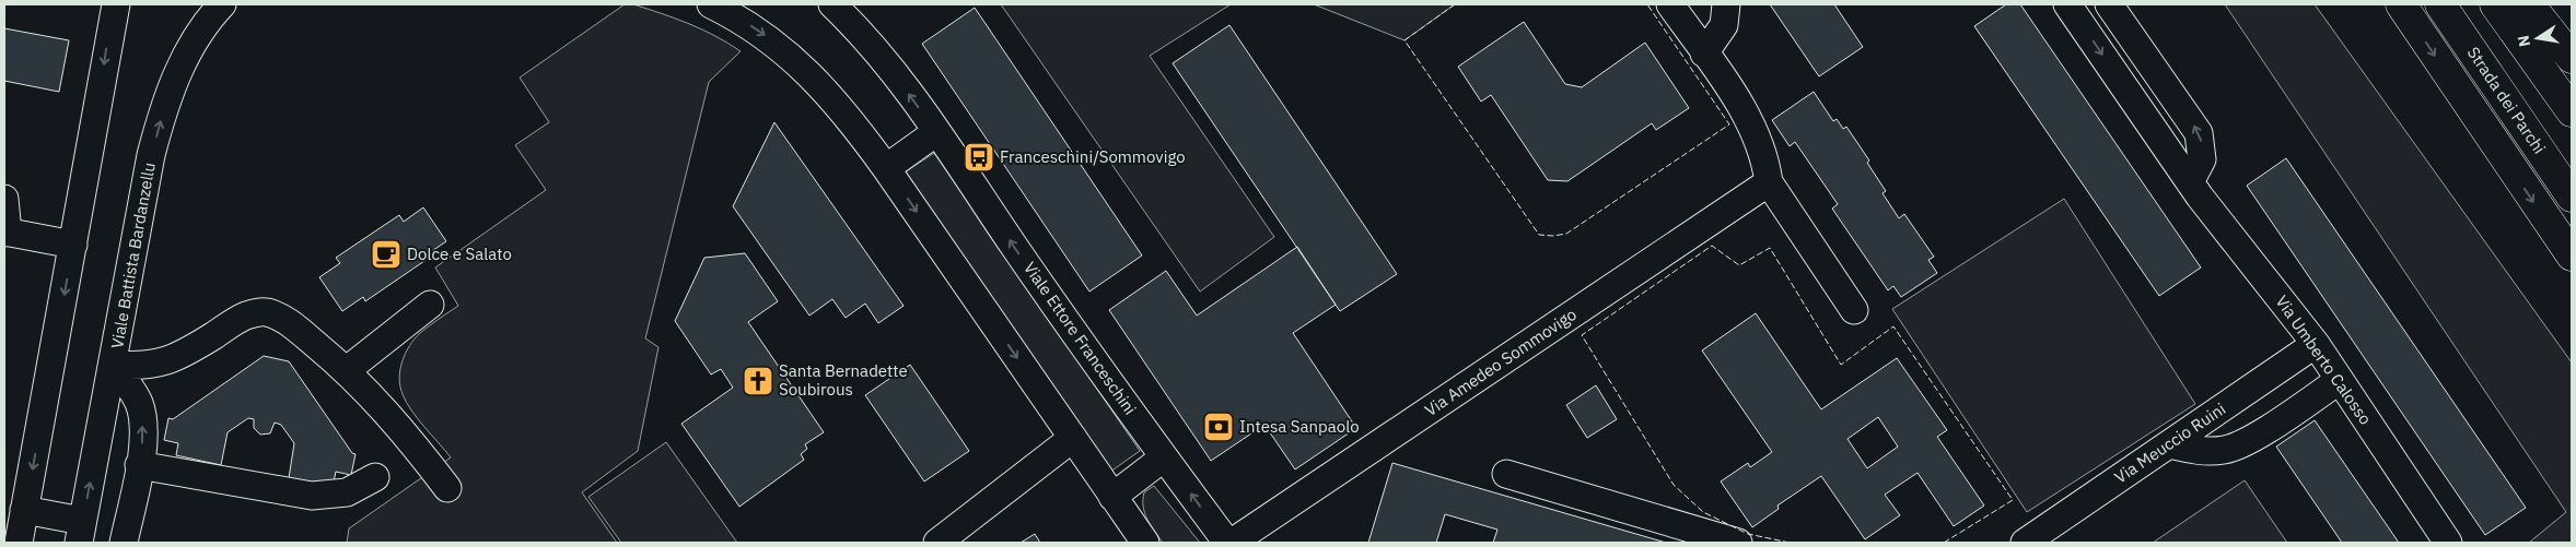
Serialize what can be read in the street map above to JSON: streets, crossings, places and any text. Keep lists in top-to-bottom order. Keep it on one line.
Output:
{"streets":{"highway":["Strada dei Parchi"],"street":["Viale Battista Bardanzellu","Viale Ettore Franceschini","Via Umberto Calosso","Via Amedeo Sommovigo","Via Meuccio Ruini"]},"crossings":[["Via Umberto Calosso","Via Meuccio Ruini"]],"places":{"bus stop":["Franceschini/Sommovigo"],"cafe":["Dolce e Salato"],"church":["Santa Bernadette Soubirous"],"bank":["Intesa Sanpaolo"]},"north":"left"}
